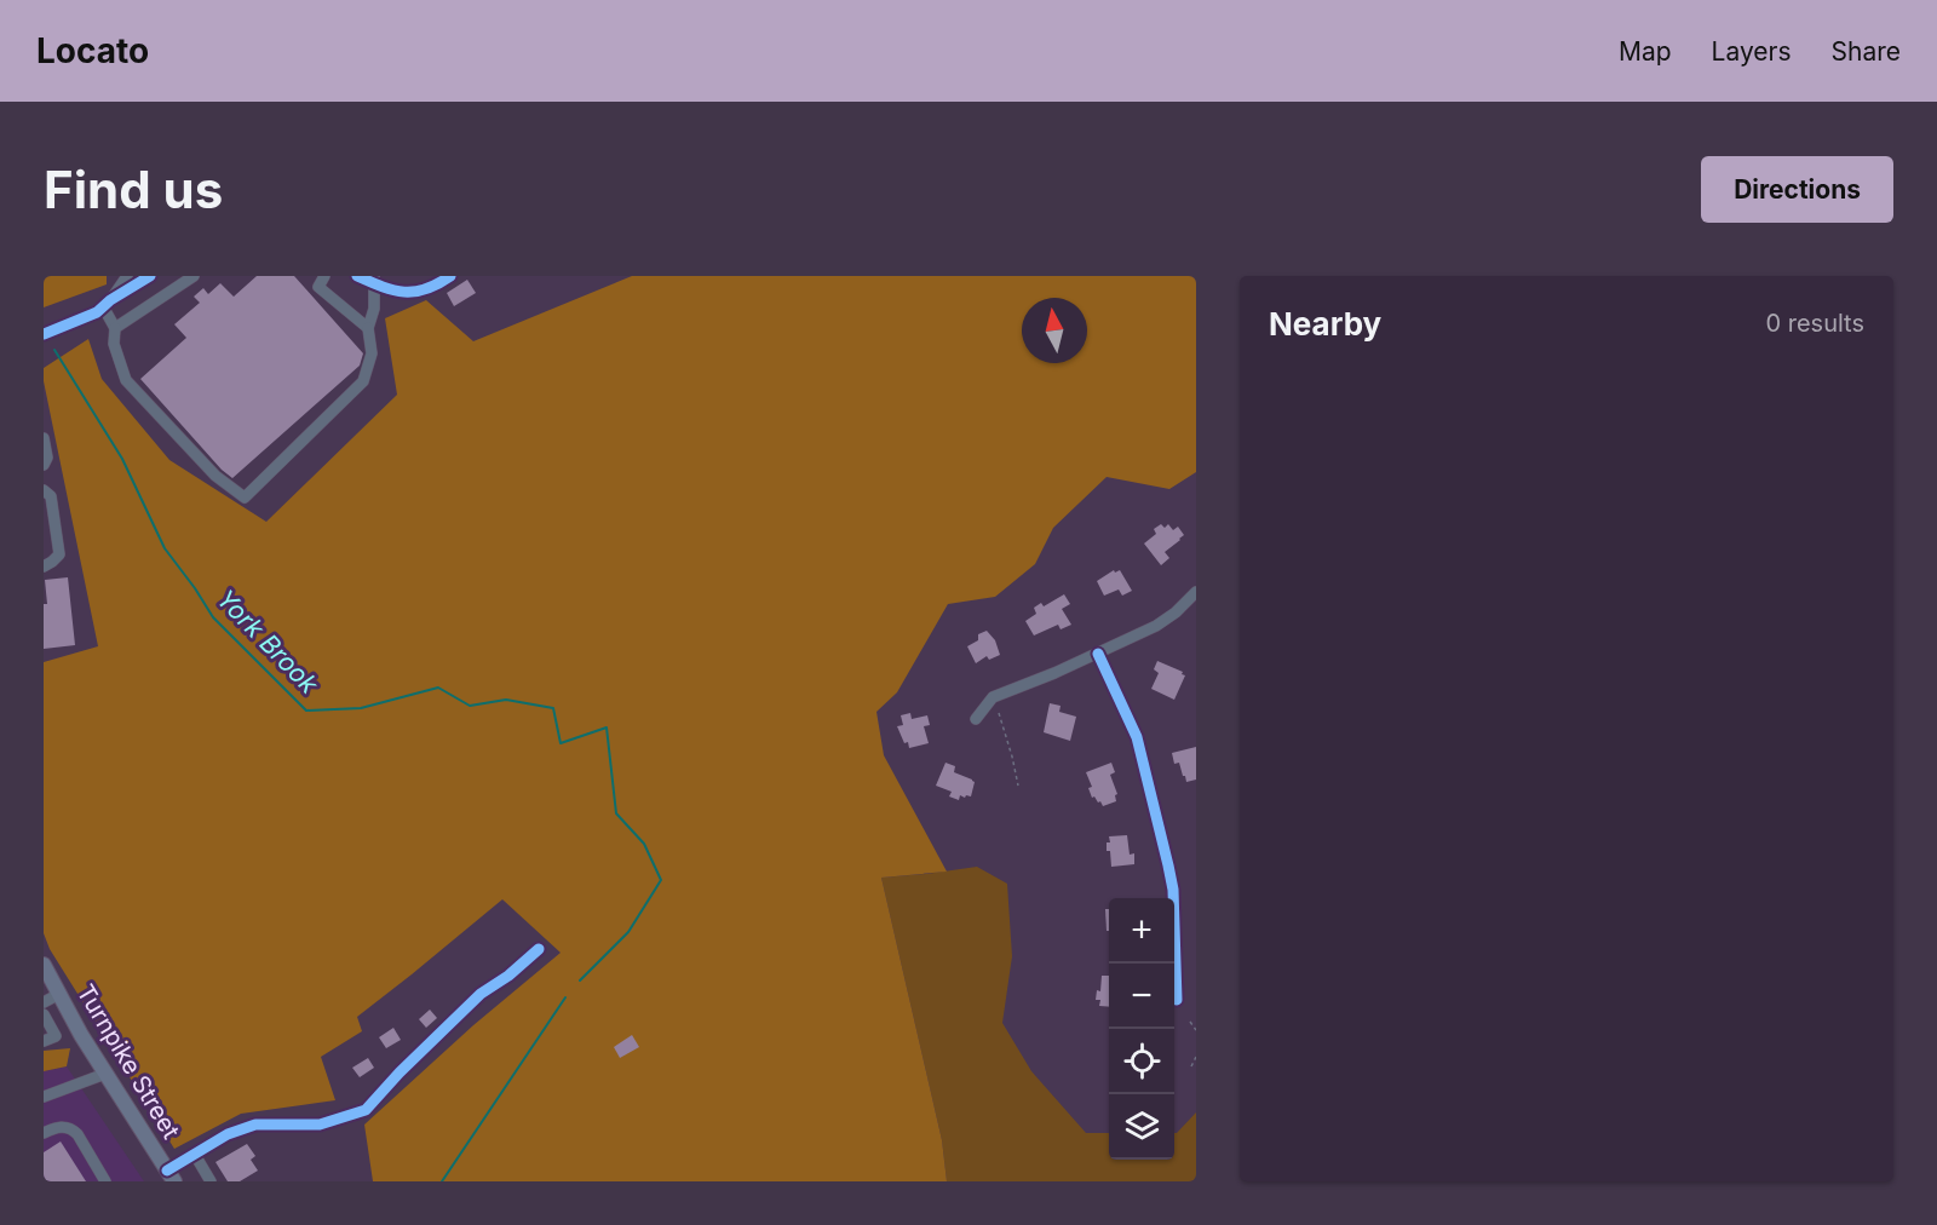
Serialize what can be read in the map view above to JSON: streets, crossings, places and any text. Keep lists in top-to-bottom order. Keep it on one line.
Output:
{"streets":{"main road":["Turnpike Street"]},"water":["York Brook"],"north":"top","page":{"header":"Locato","nav":["Map","Layers","Share"],"buttons":"Directions","title":"Find us","heading":["Nearby","0 results"],"map_buttons":["+","−"]}}
